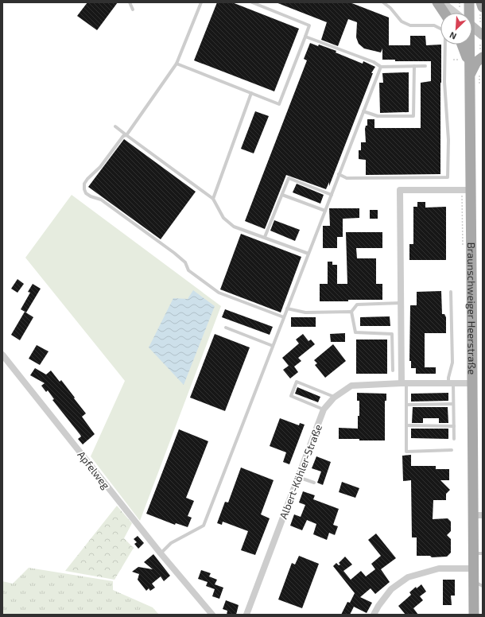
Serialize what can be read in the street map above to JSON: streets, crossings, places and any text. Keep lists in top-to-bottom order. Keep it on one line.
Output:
{"streets":{"main road":["Braunschweiger Heerstraße"],"street":["Apfelweg","Albert-Köhler-Straße"]},"crossings":[["Braunschweiger Heerstraße","Albert-Köhler-Straße"]],"north":"bottom left"}
